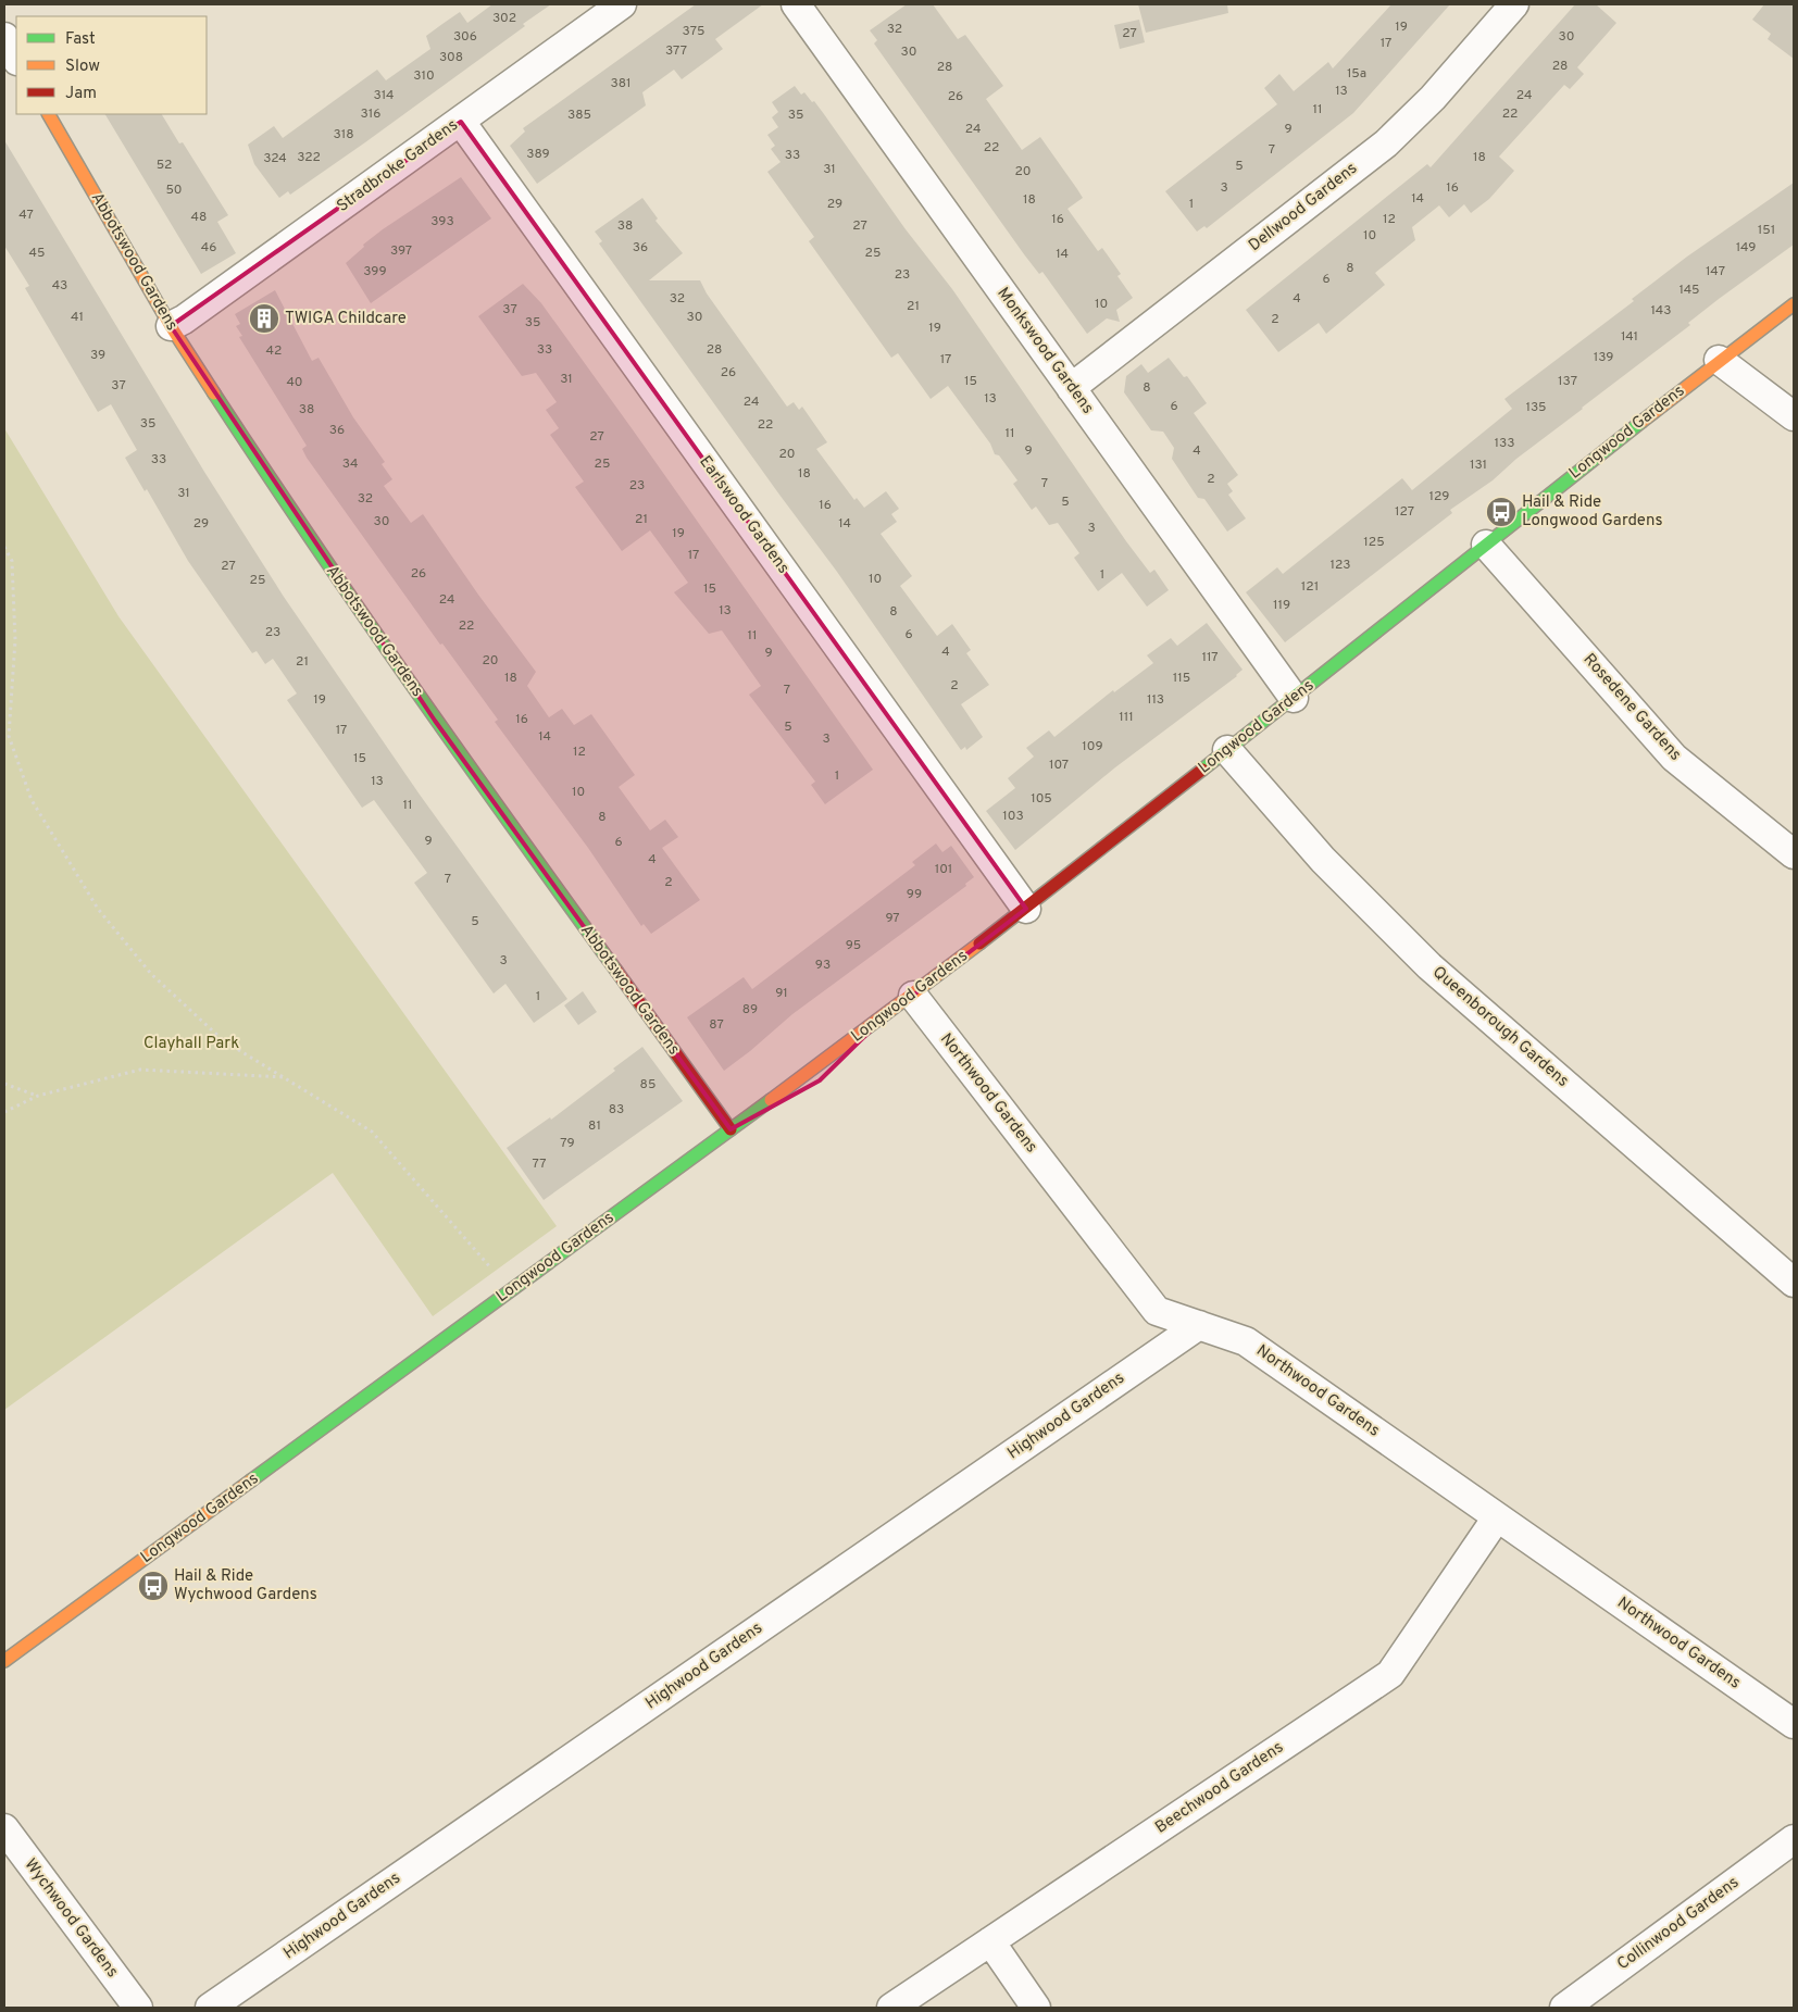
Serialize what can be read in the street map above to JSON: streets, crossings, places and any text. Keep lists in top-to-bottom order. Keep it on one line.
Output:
{"streets":{"street":["Stradbroke Gardens","Dellwood Gardens","Abbotswood Gardens","Monkswood Gardens","Longwood Gardens","Earlswood Gardens","Rosedene Gardens","Queenborough Gardens","Northwood Gardens","Highwood Gardens","Beechwood Gardens","Wychwood Gardens","Collinwood Gardens"]},"crossings":[["Stradbroke Gardens","Abbotswood Gardens"],["Stradbroke Gardens","Earlswood Gardens"],["Dellwood Gardens","Monkswood Gardens"],["Abbotswood Gardens","Longwood Gardens"],["Monkswood Gardens","Longwood Gardens"],["Longwood Gardens","Earlswood Gardens"],["Longwood Gardens","Rosedene Gardens"],["Longwood Gardens","Queenborough Gardens"],["Longwood Gardens","Northwood Gardens"],["Northwood Gardens","Highwood Gardens"],["Northwood Gardens","Beechwood Gardens"]],"parks":["Clayhall Park"],"places":{"building":["TWIGA Childcare"],"bus stop":["Hail & Ride Longwood Gardens","Hail & Ride Wychwood Gardens"]},"house_numbers":["302","19","32","375","27","306","30","17","377","30","308","28","28","15a","310","381","13","314","24","26","11","316","22","385","35","24","9","318","22","7","389","33","322","18","324","52","5","31","20","3","16","50","14","18","29","1","47","48","16","12","393","38","27","151","10","46","36","149","397","45","25","14","8","399","147","23","6","43","145","32","4","10","21","37","143","41","30","2","35","19","141","33","28","42","39","139","17","26","31","15","137","40","37","8","13","24","6","135","38","35","22","36","11","27","133","9","4","20","33","34","25","131","18","2","7","23","31","129","32","5","16","127","21","30","29","14","3","19","125","17","123","27","26","1","10","25","121","15","24","119","13","8","22","23","6","11","4","9","117","20","21","18","115","2","7","19","113","111","16","5","17","14","3","109","12","15","107","1","13","10","105","11","103","8","9","6","4","101","7","2","99","97","5","95","3","93","91","1","89","87","85","83","81","79","77"],"legend":["Fast","Slow","Jam"]}
